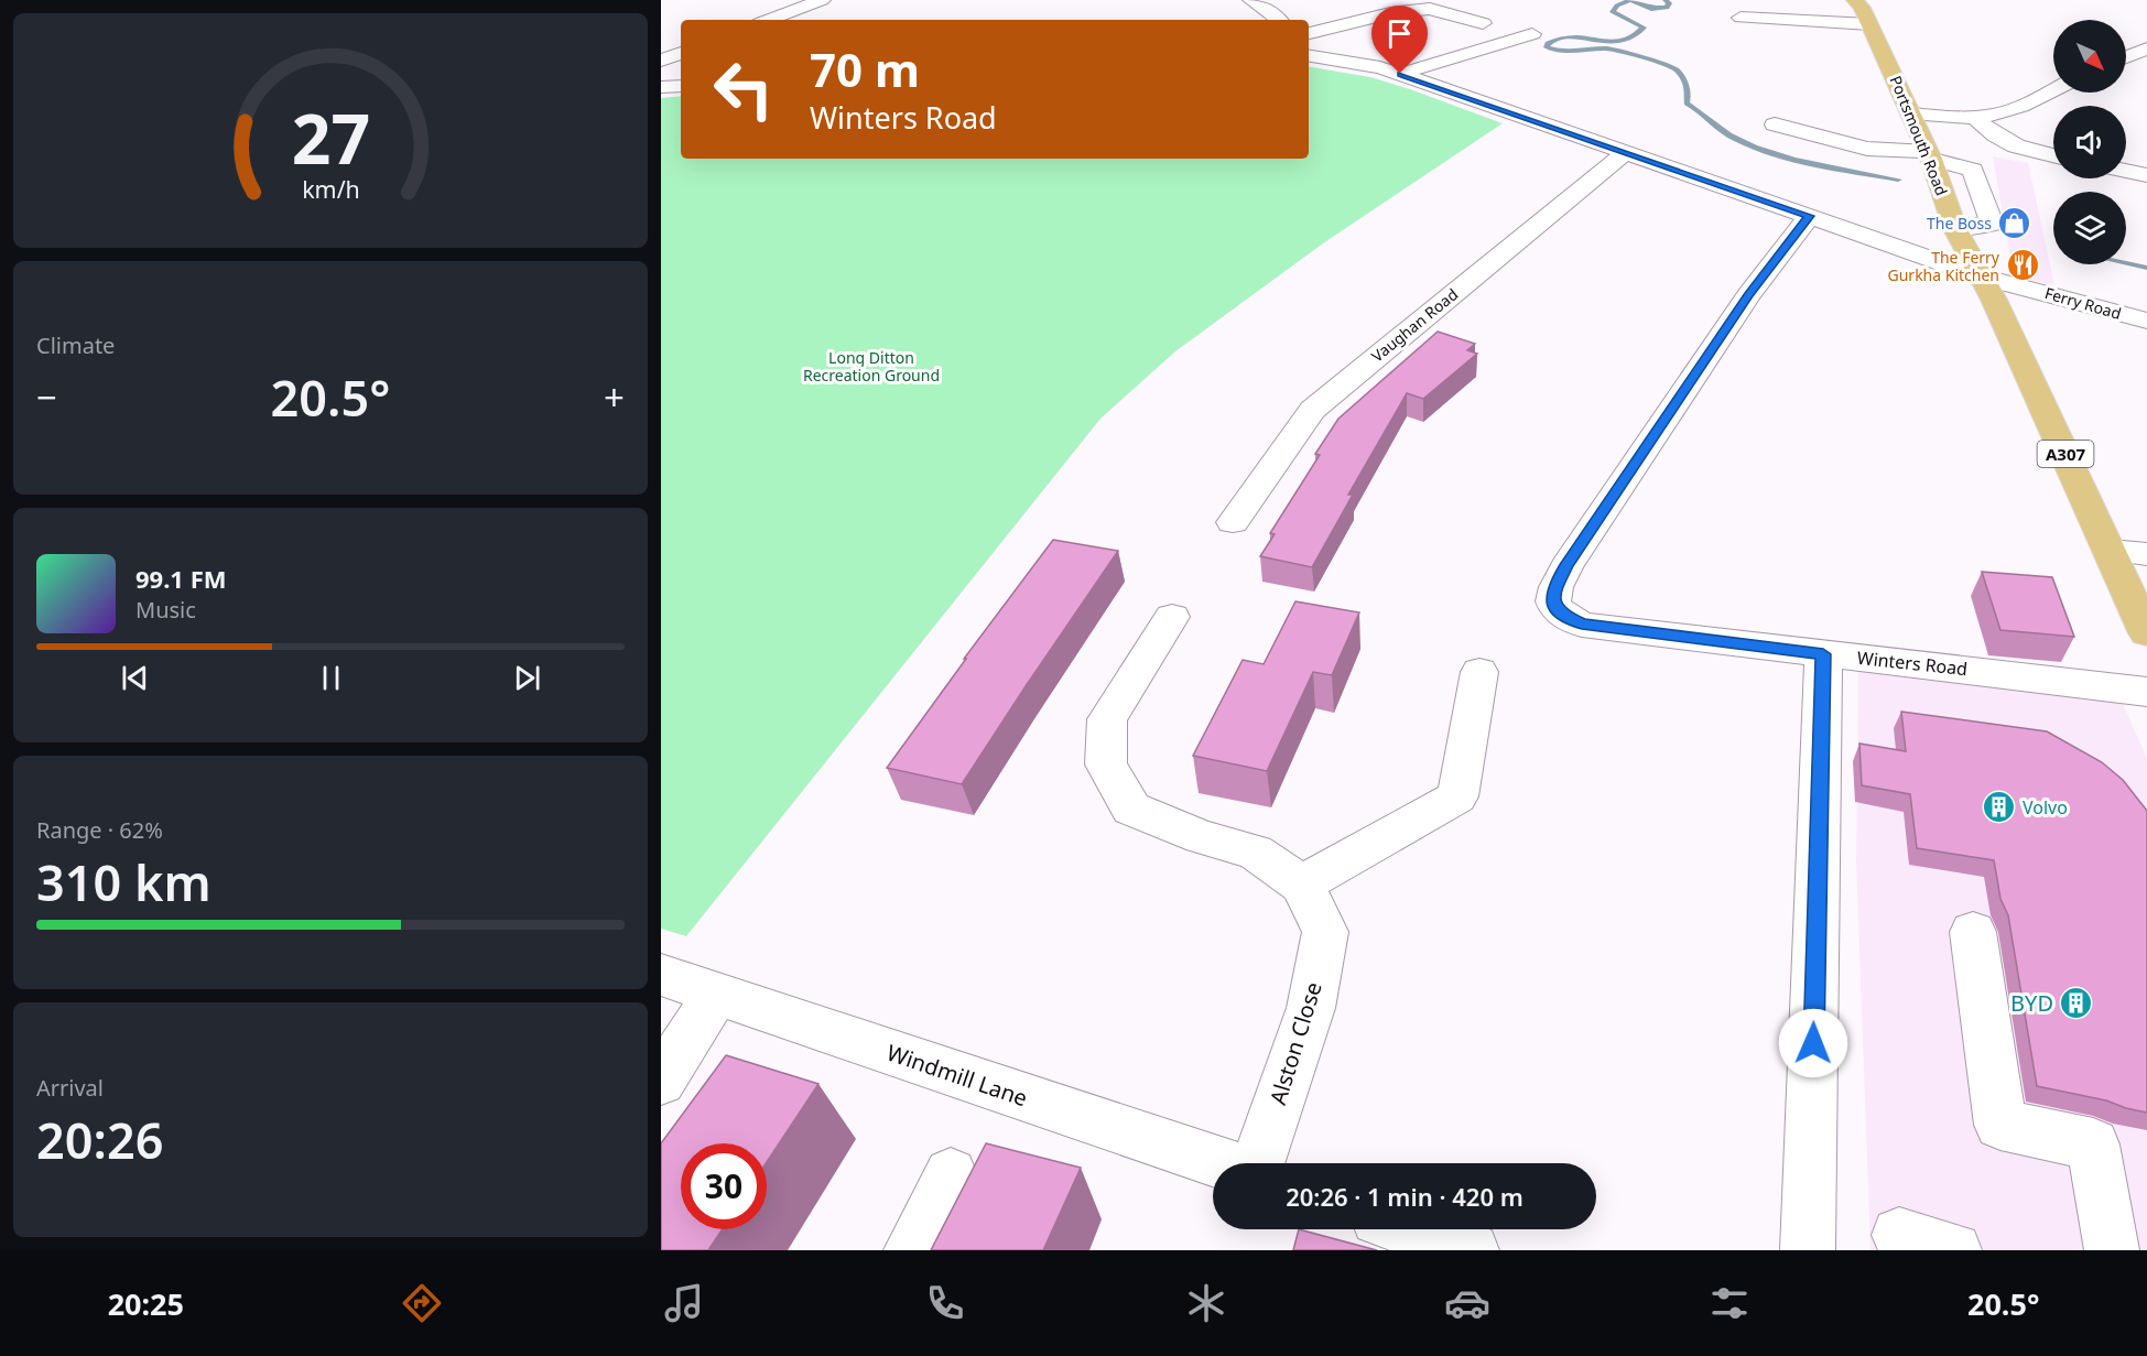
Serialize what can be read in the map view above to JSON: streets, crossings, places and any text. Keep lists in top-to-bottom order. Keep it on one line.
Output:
{"streets":{"main road":["Portsmouth Road","A307"],"street":["Ferry Road","Vaughan Road","Winters Road","Alston Close","Windmill Lane"]},"crossings":[["Portsmouth Road","Ferry Road"],["Ferry Road","Vaughan Road"],["Ferry Road","Winters Road"]],"parks":["Long Ditton Recreation Ground"],"places":{"shop":["The Boss"],"restaurant":["The Ferry Gurkha Kitchen"],"building":["Volvo","BYD"]},"north":"bottom right","page":{"turn":["70 m","Winters Road"],"tile":["Climate",["Range · 62%","310 km"],["Arrival","20:26"]],"heat":["−","20.5°","+"],"song":["99.1 FM","Music"],"limit":"30","trip":"20:26 · 1 min · 420 m","tabs":["20:25","20.5°"],"gauge":["27","km/h"]}}
